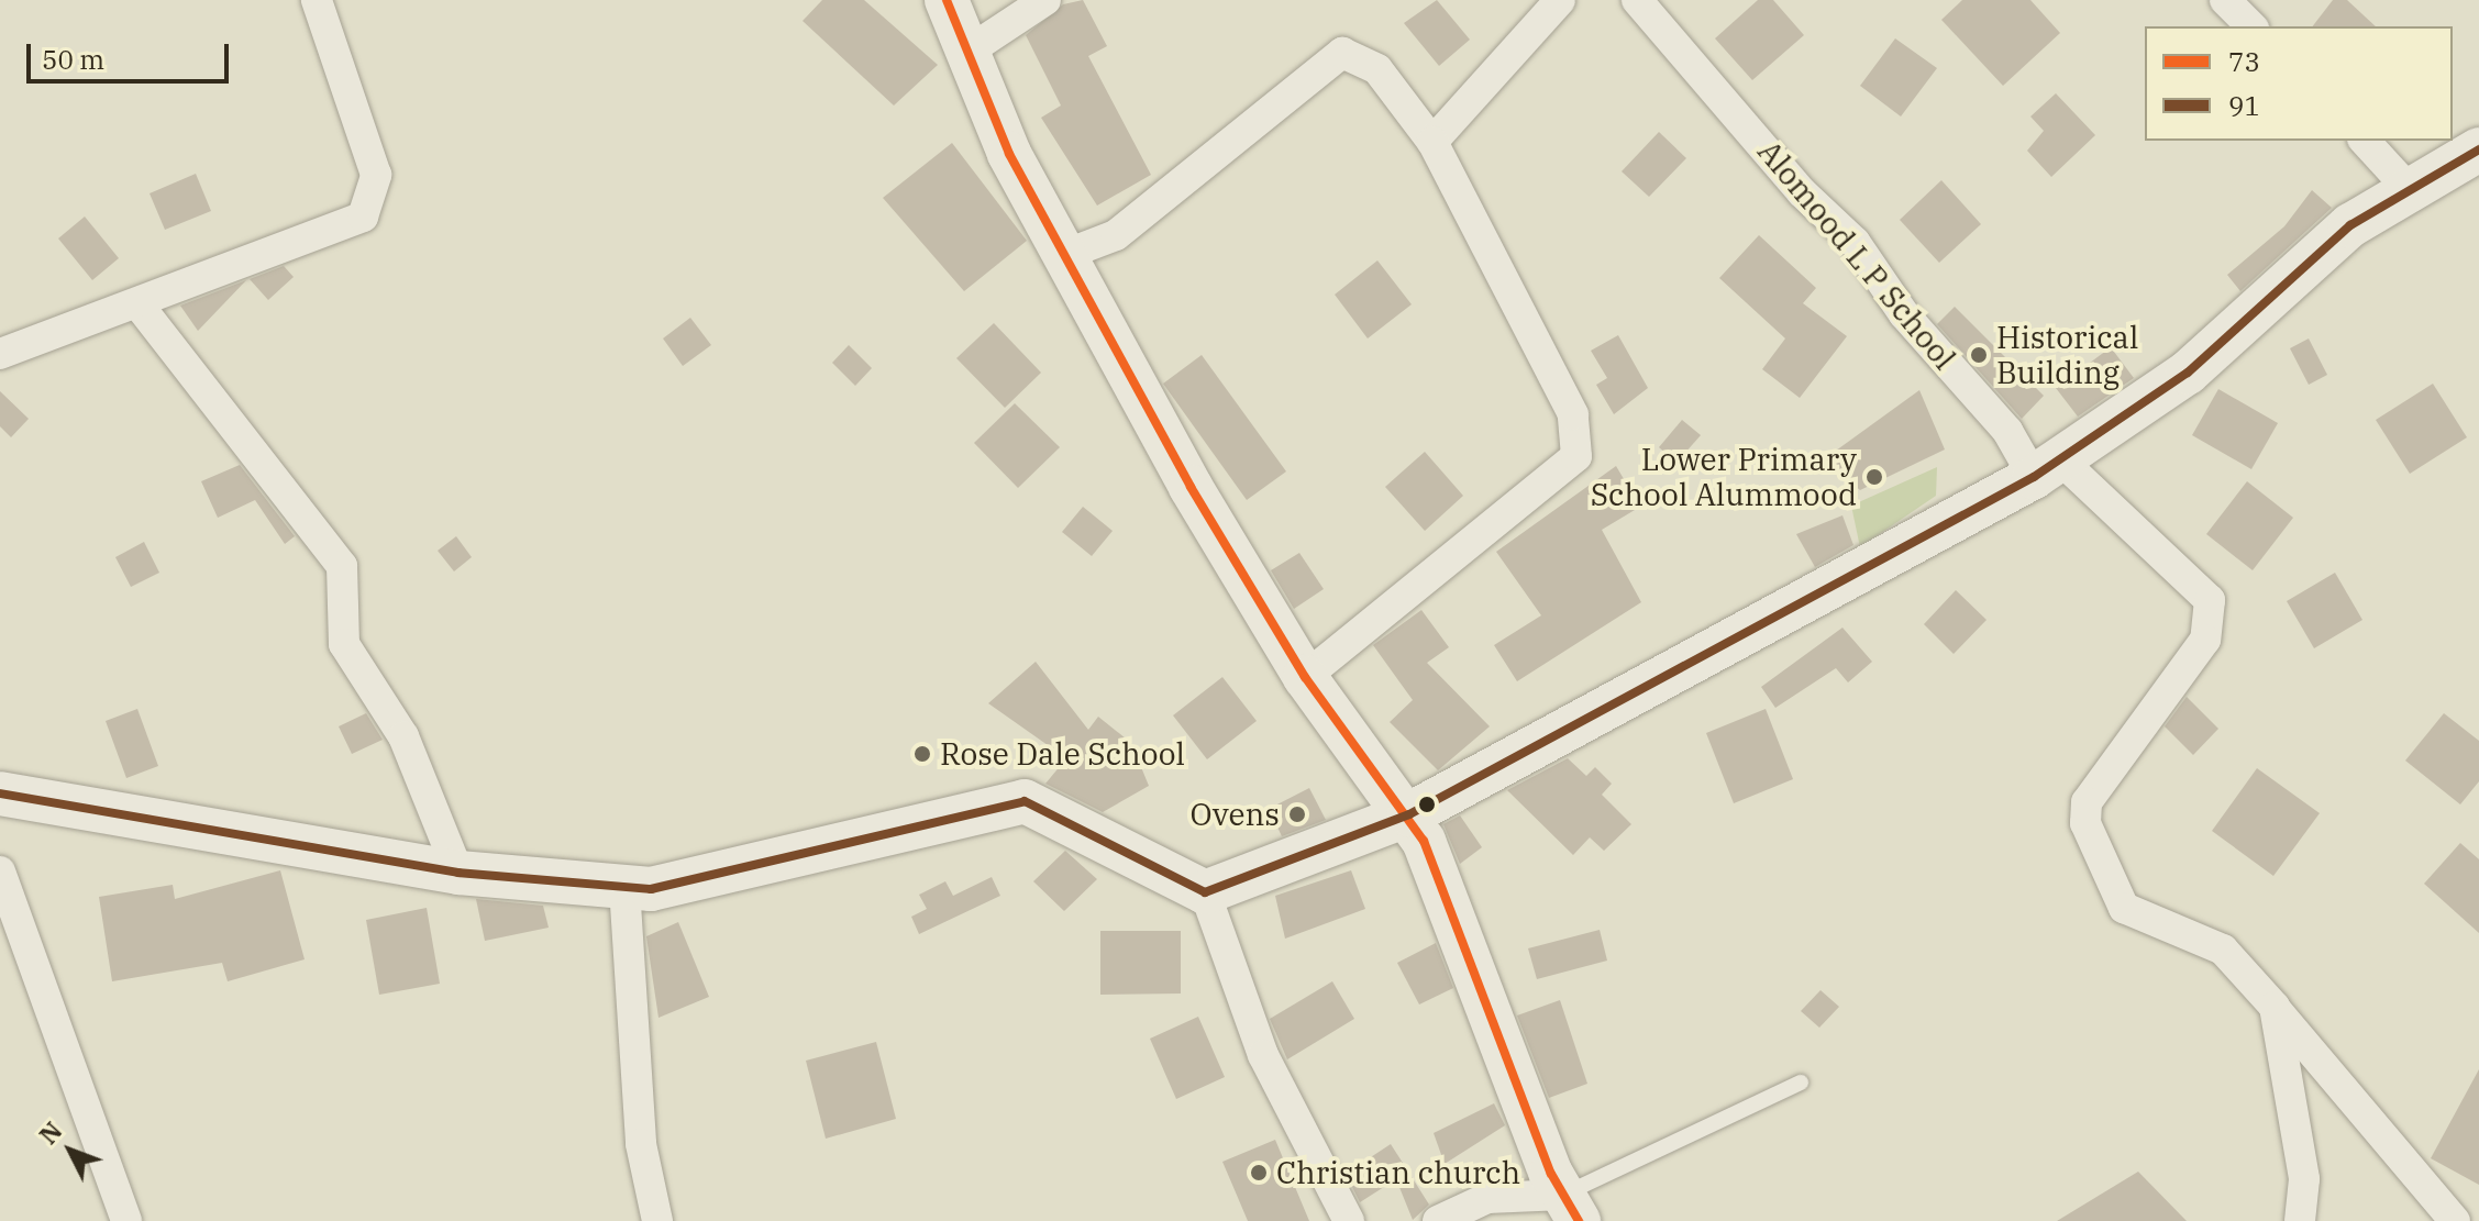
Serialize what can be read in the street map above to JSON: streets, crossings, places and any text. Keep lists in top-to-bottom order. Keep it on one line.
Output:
{"streets":{"street":["Alomood L P School"]},"places":["Historical Building","Lower Primary School Alummood","Rose Dale School","Ovens","Christian church"],"lines":["transit line 73","transit line 91"],"legend":["73","91"],"scale_bar":"50 m","north":"top left"}
